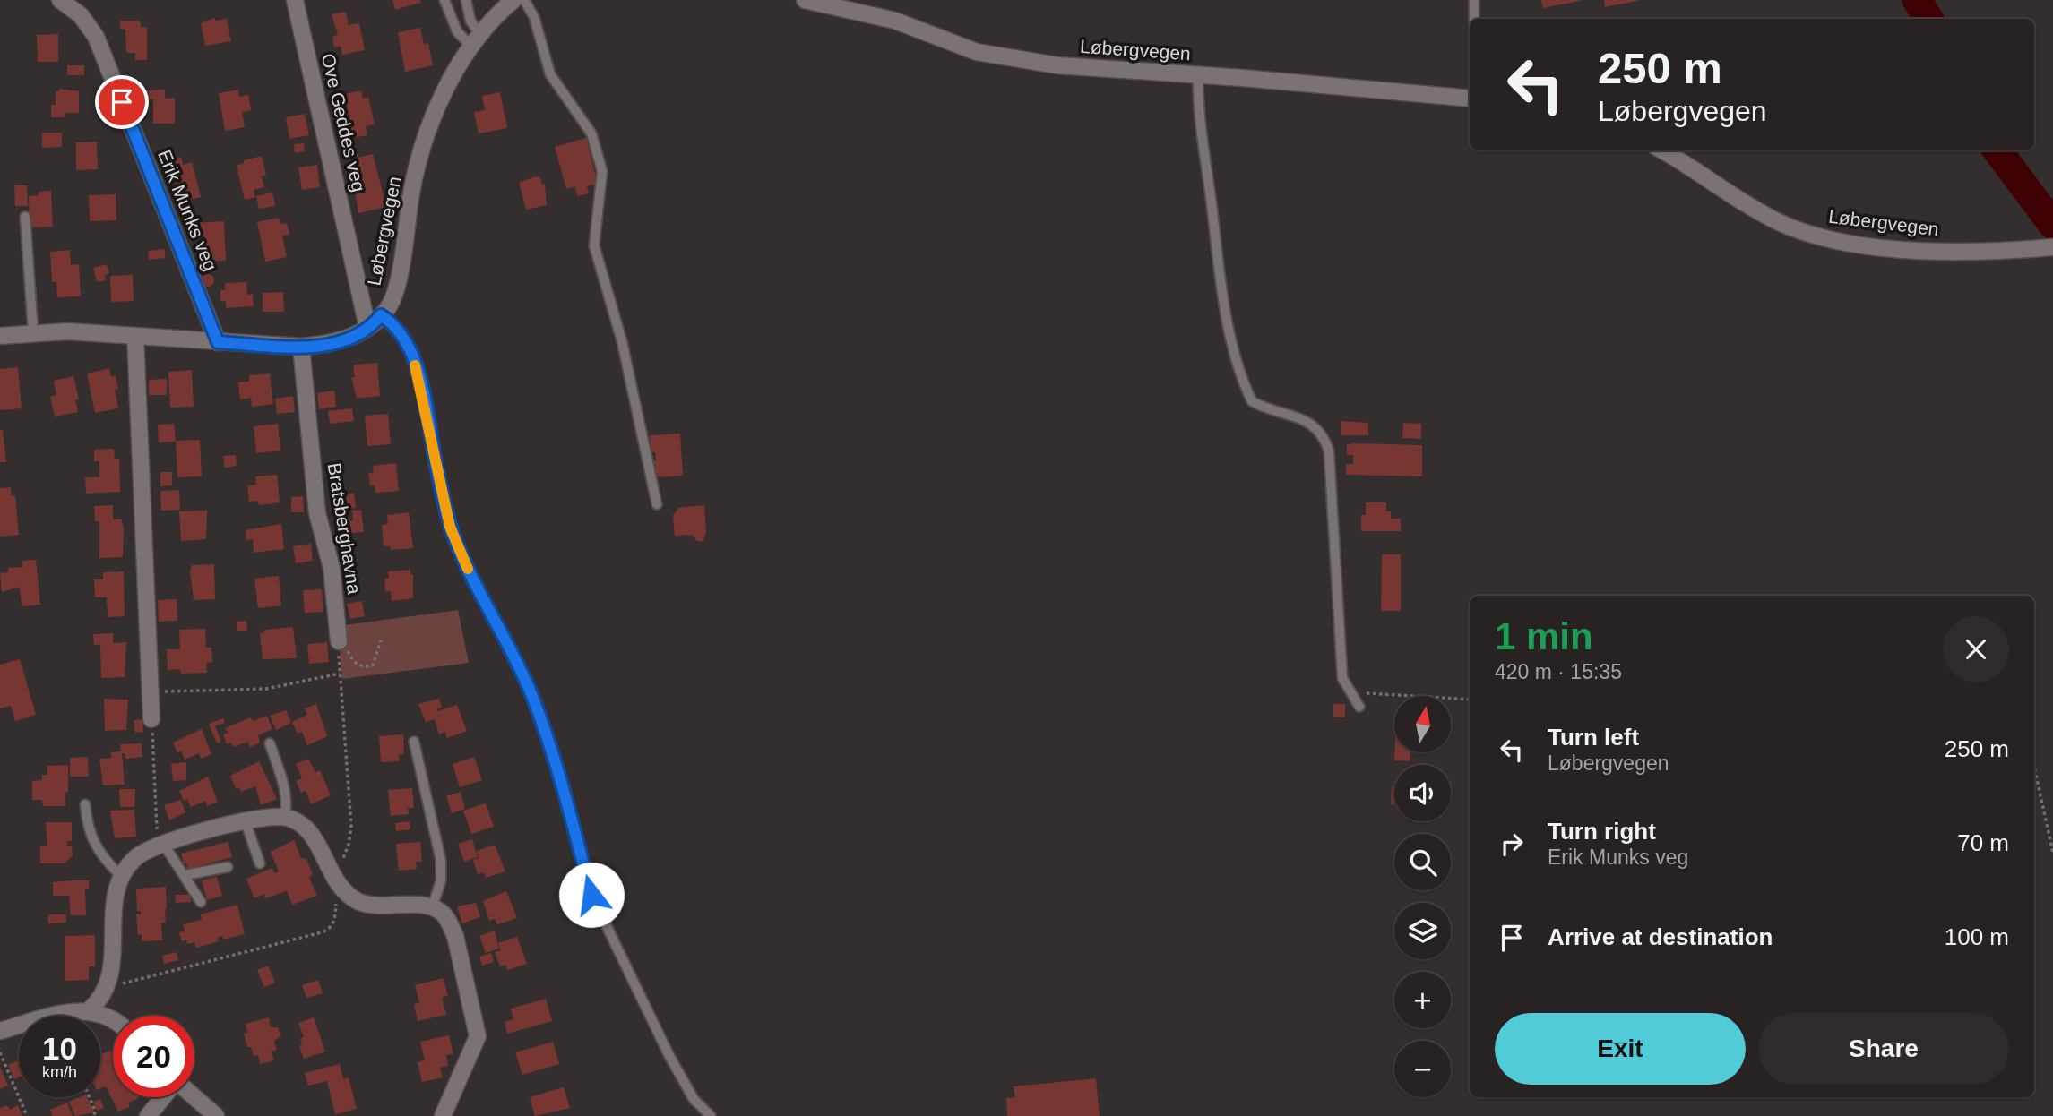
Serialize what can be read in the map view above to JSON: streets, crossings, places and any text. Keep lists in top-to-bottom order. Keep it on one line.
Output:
{"streets":{"street":["Løbergvegen","Ove Geddes veg","Erik Munks veg","Bratsberghavna"]},"crossings":[["Løbergvegen","Ove Geddes veg"],["Løbergvegen","Erik Munks veg"],["Løbergvegen","Bratsberghavna"]],"north":"top","page":{"turn":["250 m","Løbergvegen"],"heading":["1 min","420 m · 15:35"],"map_buttons":["+","−"],"list":[{"name":"Turn left","note":"Løbergvegen","value":"250 m"},{"name":"Turn right","note":"Erik Munks veg","value":"70 m"},{"name":"Arrive at destination","value":"100 m"}],"buttons":["Exit","Share"],"speed":"10 km/h","limit":"20"}}
